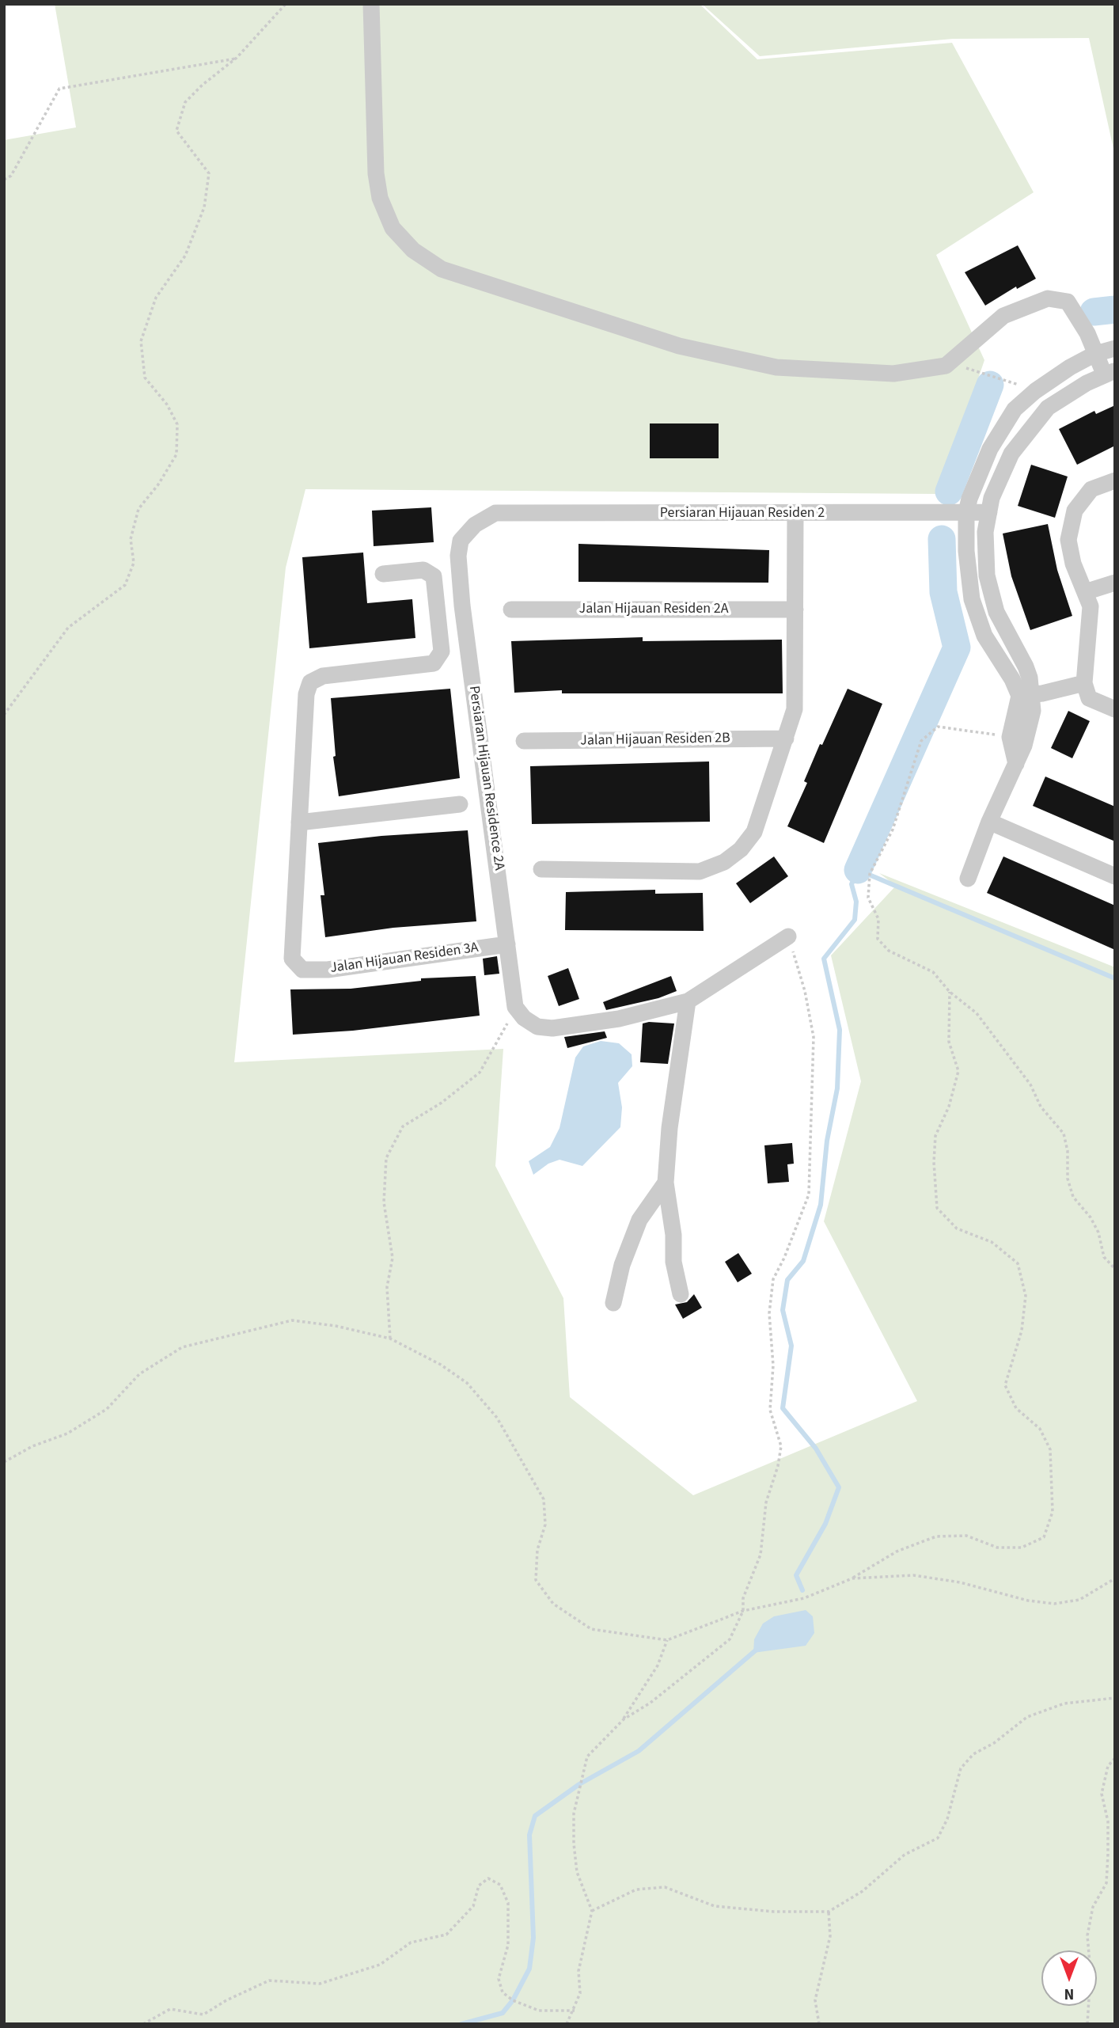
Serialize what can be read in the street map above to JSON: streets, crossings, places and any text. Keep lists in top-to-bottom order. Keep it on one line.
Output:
{"streets":{"street":["Persiaran Hijauan Residen 2","Jalan Hijauan Residen 2A","Jalan Hijauan Residen 2B","Persiaran Hijauan Residence 2A","Jalan Hijauan Residen 3A"]},"crossings":[["Persiaran Hijauan Residen 2","Persiaran Hijauan Residence 2A"],["Persiaran Hijauan Residence 2A","Jalan Hijauan Residen 3A"]],"north":"bottom"}
